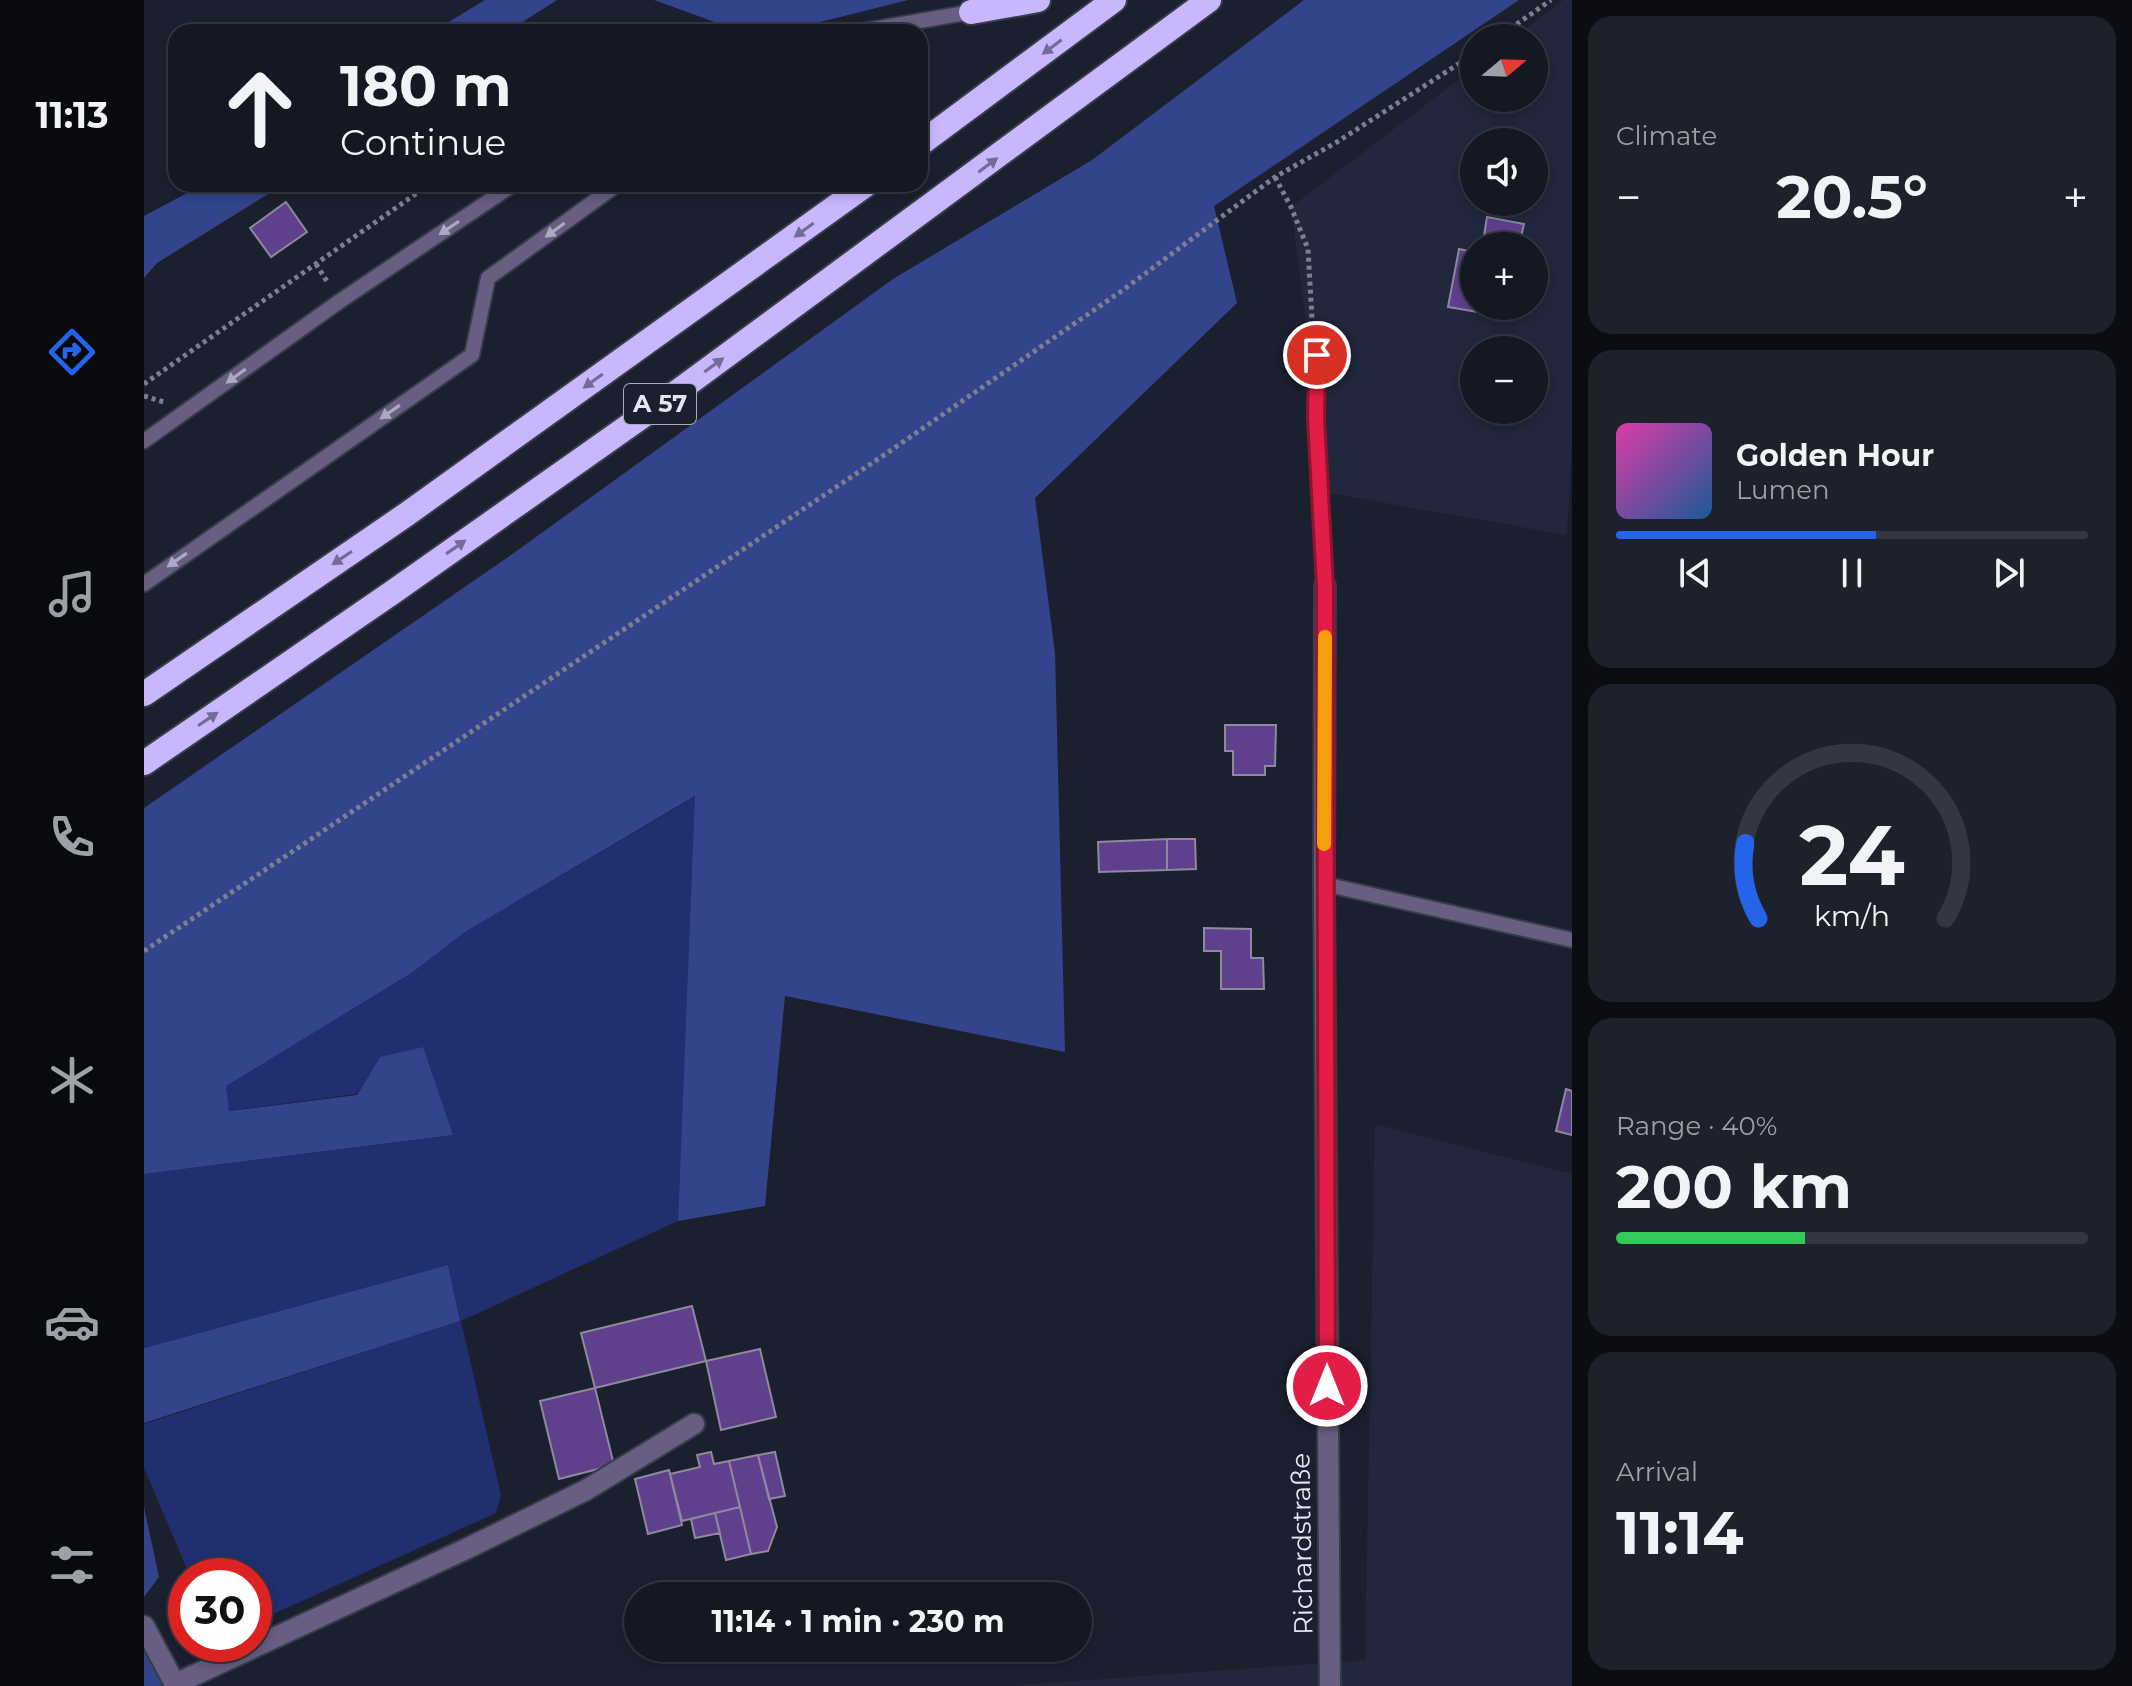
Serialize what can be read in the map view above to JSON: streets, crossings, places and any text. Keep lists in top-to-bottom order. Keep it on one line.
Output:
{"streets":{"highway":["A 57"],"street":["Richardstraße"]},"north":"right","page":{"tabs":"11:13","tile":["Climate",["Range · 40%","200 km"],["Arrival","11:14"]],"map_buttons":["+","−"],"turn":["180 m","Continue"],"heat":["−","20.5°","+"],"song":["Golden Hour","Lumen"],"limit":"30","trip":"11:14 · 1 min · 230 m","gauge":["24","km/h"]}}
